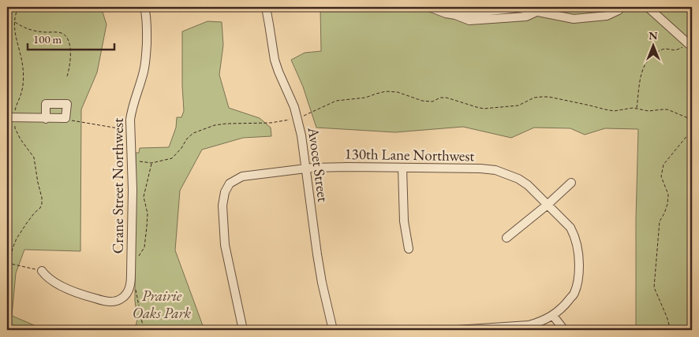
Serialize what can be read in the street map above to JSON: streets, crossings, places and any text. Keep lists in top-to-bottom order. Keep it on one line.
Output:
{"streets":{"street":["130th Lane Northwest","Avocet Street","Crane Street Northwest"]},"crossings":[["130th Lane Northwest","Avocet Street"]],"parks":["Prairie Oaks Park"],"scale_bar":"100 m","north":"top"}
